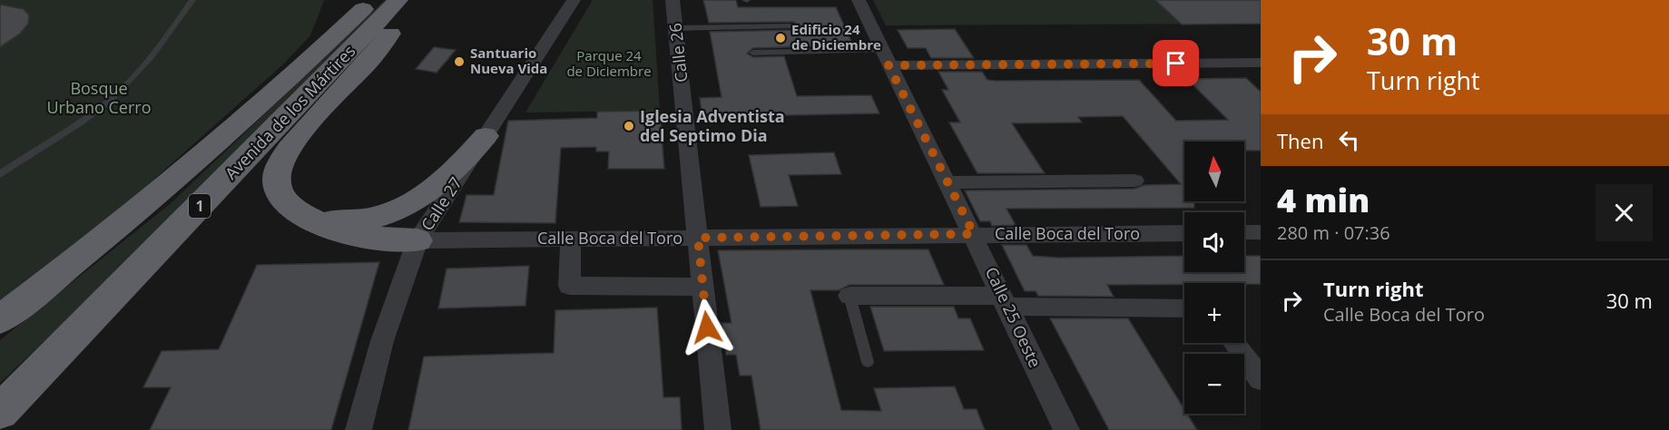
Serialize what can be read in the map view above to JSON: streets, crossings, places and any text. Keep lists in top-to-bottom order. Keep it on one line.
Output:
{"streets":{"highway":["Avenida de los Mártires","1"],"street":["Calle 26","Calle 27","Calle Boca del Toro","Calle 25 Oeste"]},"crossings":[["Calle 26","Calle Boca del Toro"],["Calle 27","Calle Boca del Toro"],["Calle Boca del Toro","Calle 25 Oeste"]],"parks":["Parque 24 de Diciembre","Bosque Urbano Cerro"],"places":["Edificio 24 de Diciembre","Santuario Nueva Vida","Iglesia Adventista del Septimo Dia"],"north":"top","page":{"turn":["30 m","Turn right"],"then":"Then","map_buttons":["+","−"],"heading":["4 min","280 m · 07:36"],"list":[{"name":"Turn right","note":"Calle Boca del Toro","value":"30 m"}]}}
